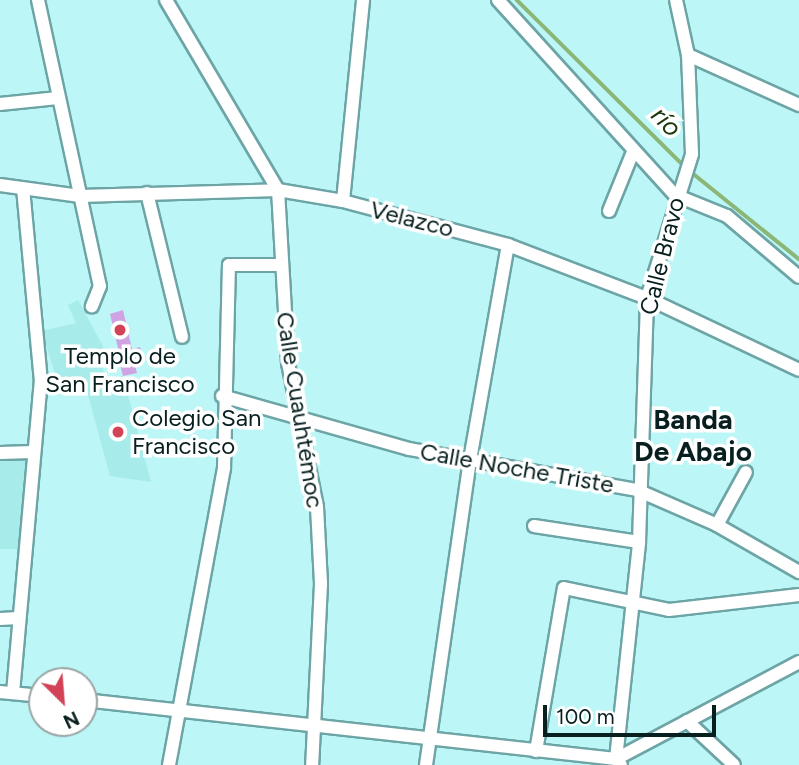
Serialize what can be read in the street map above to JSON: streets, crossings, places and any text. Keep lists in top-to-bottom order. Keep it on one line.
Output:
{"streets":{"street":["Velazco","Calle Bravo","Calle Cuauhtémoc","Calle Noche Triste"]},"crossings":[["Velazco","Calle Bravo"],["Velazco","Calle Cuauhtémoc"],["Calle Bravo","Calle Noche Triste"],["Calle Cuauhtémoc","Calle Noche Triste"]],"districts":["Banda De Abajo"],"water":["río"],"places":["Templo de San Francisco","Colegio San Francisco"],"scale_bar":"100 m","north":"bottom right"}
